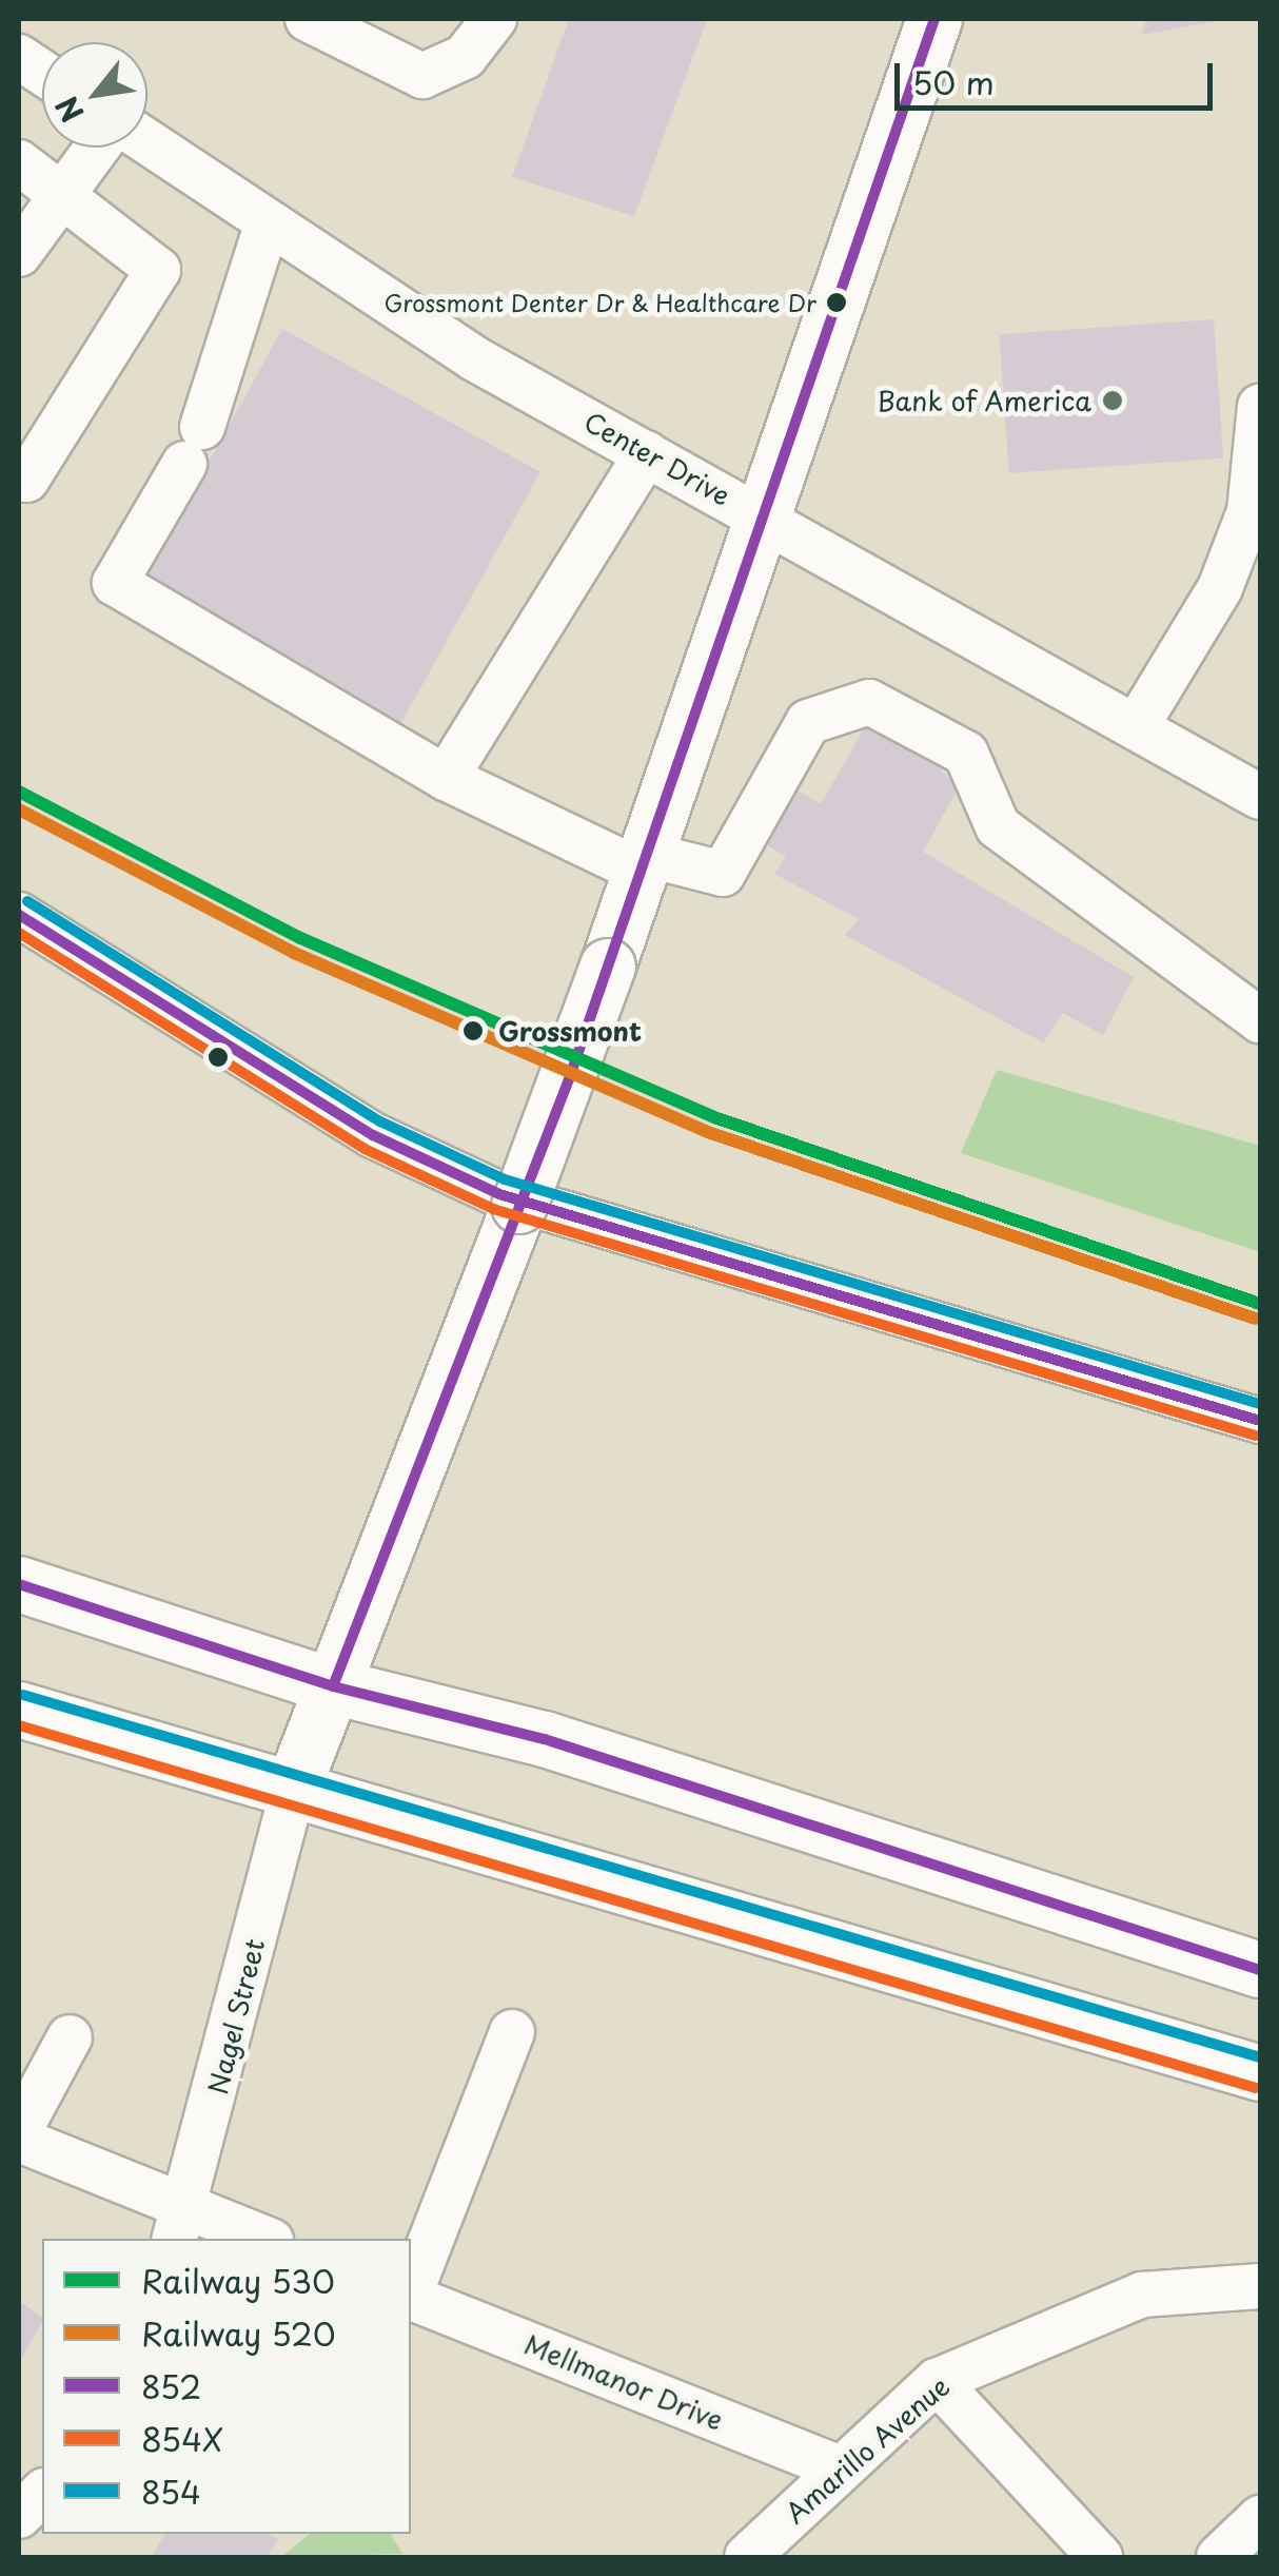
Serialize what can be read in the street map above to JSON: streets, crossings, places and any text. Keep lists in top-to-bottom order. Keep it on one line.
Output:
{"streets":{"street":["Center Drive","Nagel Street","Mellmanor Drive","Amarillo Avenue"]},"crossings":[["Mellmanor Drive","Amarillo Avenue"]],"places":["Grossmont Denter Dr & Healthcare Dr","Bank of America","Grossmont"],"lines":["transit line 852","rail line 530","rail line 520","transit line 854","transit line 854X"],"legend":["Railway 530","Railway 520","852","854X","854"],"scale_bar":"50 m","north":"bottom left"}
